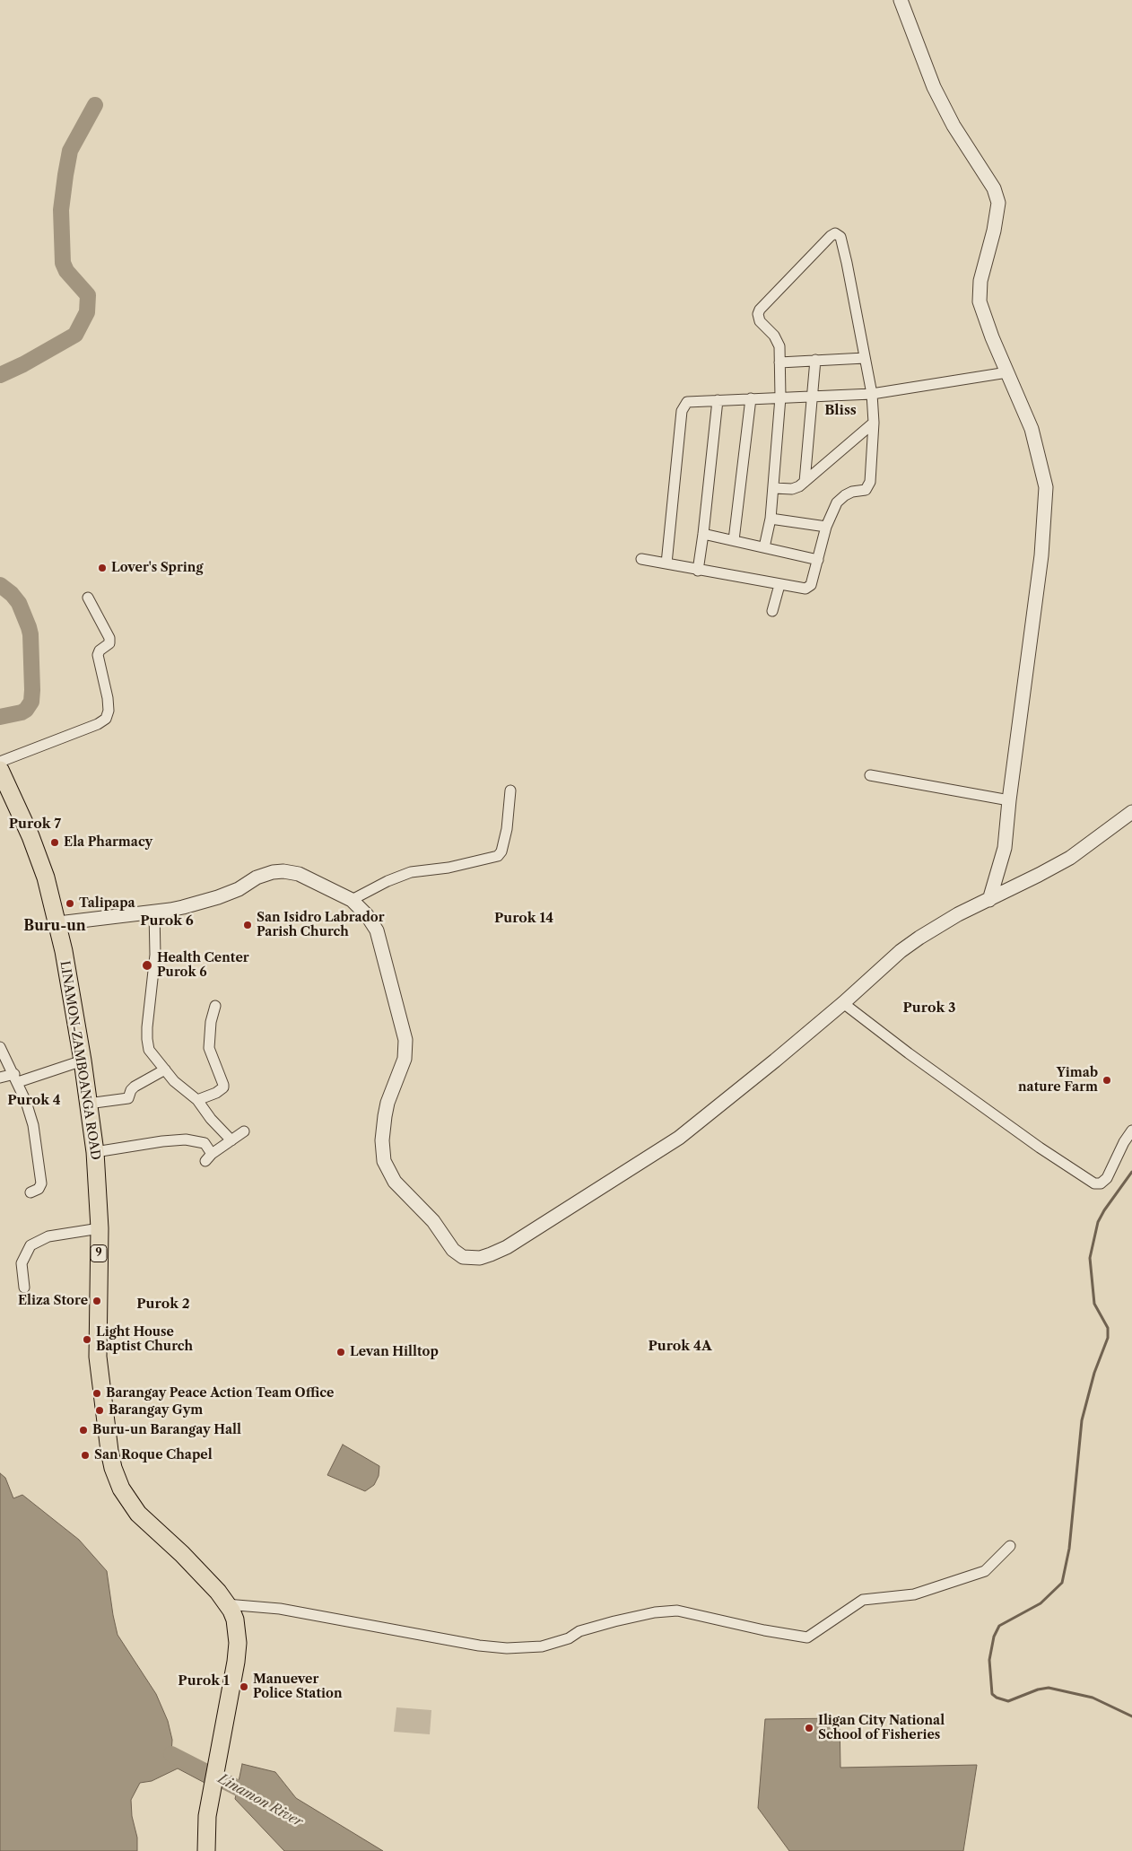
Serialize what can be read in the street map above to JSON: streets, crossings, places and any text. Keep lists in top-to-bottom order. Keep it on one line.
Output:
{"streets":{"highway":["LINAMON-ZAMBOANGA ROAD","9"]},"districts":["Bliss","Purok 7","Purok 14","Purok 6","Buru-un","Purok 3","Purok 4","Purok 2","Purok 4A","Purok 1"],"water":["Linamon River"],"places":["Lover's Spring","Ela Pharmacy","Talipapa","San Isidro Labrador Parish Church","Health Center Purok 6","Yimab nature Farm","Eliza Store","Light House Baptist Church","Levan Hilltop","Barangay Peace Action Team Office","Barangay Gym","Buru-un Barangay Hall","San Roque Chapel","Manuever Police Station","Iligan City National School of Fisheries"]}
